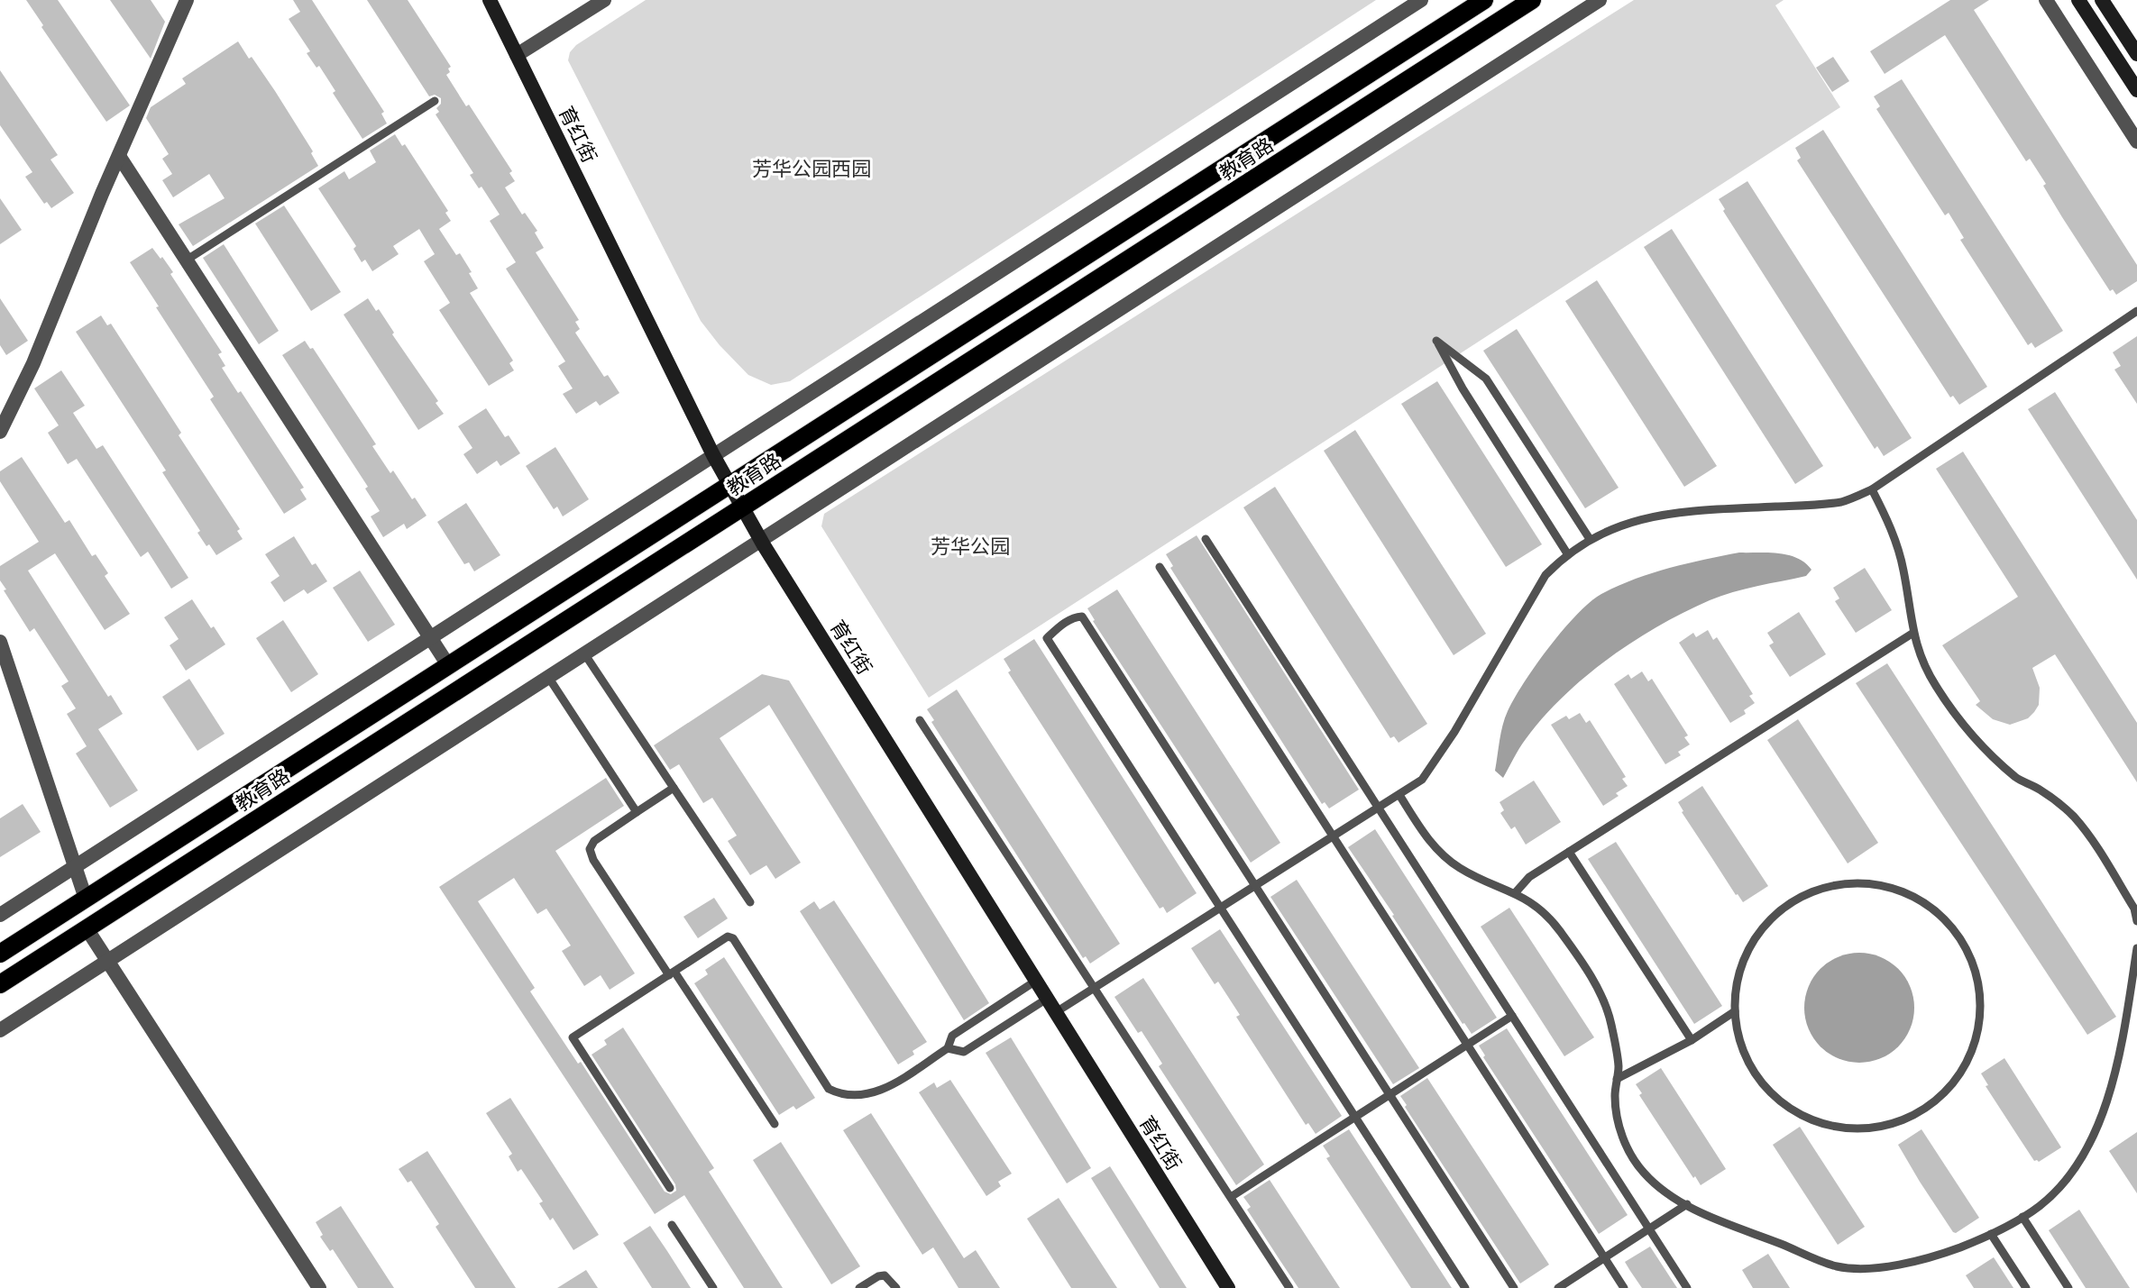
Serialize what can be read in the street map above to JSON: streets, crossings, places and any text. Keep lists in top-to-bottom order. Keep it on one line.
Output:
{"streets":{"main road":["教育路"],"street":["育红街"]},"crossings":[["育红街","教育路"]],"parks":["芳华公园西园","芳华公园"]}
